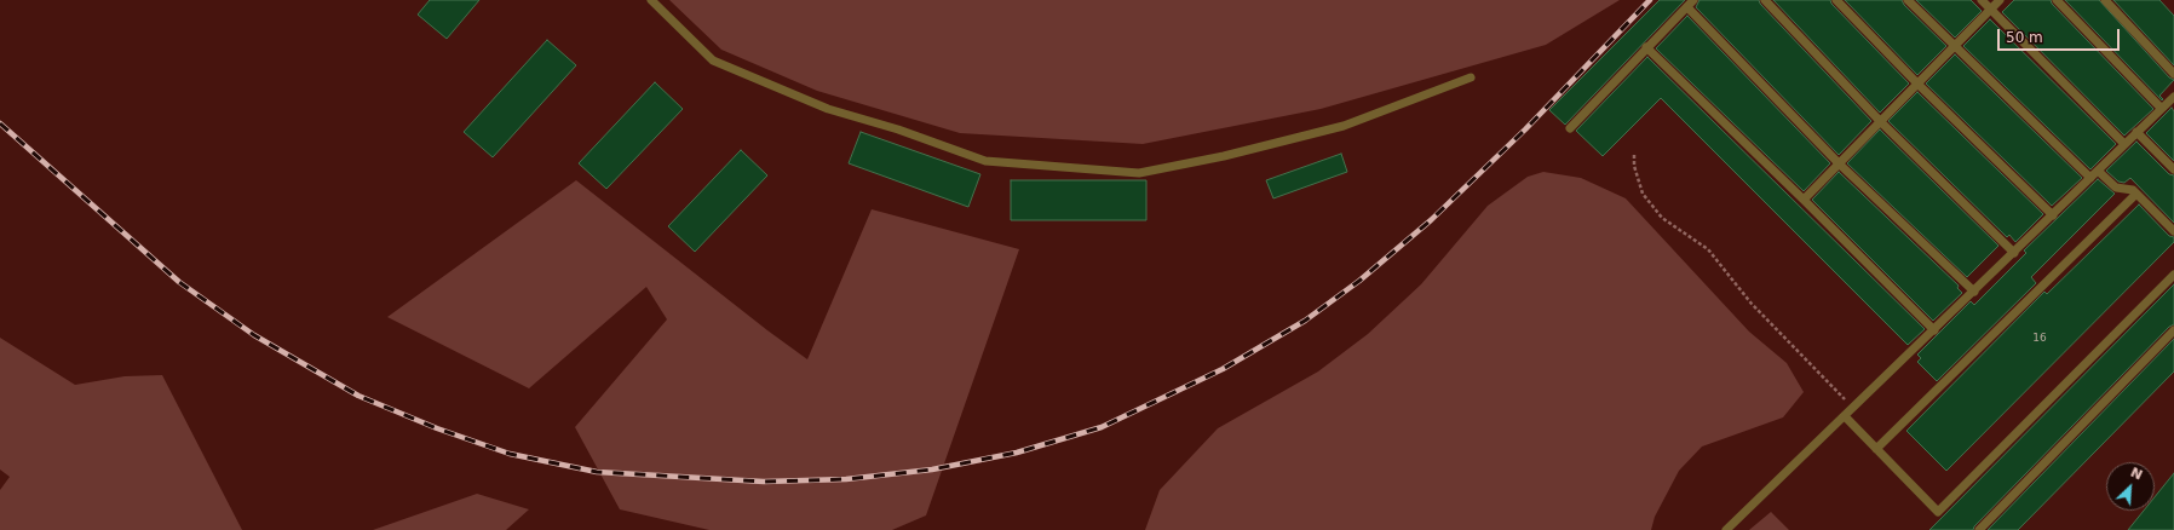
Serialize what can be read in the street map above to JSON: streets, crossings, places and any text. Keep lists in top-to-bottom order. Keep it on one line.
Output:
{"house_numbers":["16"],"scale_bar":"50 m","north":"top right"}
